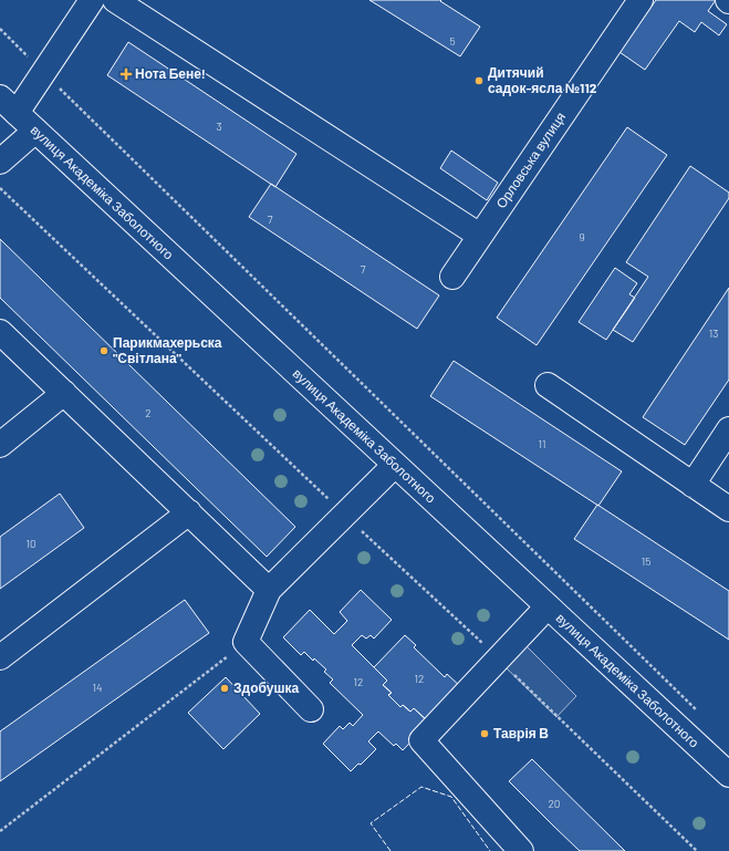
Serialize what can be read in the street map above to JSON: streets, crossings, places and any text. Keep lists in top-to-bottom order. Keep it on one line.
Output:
{"streets":{"main road":["Орловська вулиця","вулиця Академіка Заболотного"]},"places":{"health":["Нота Бене!"],"other":["Дитячий садок-ясла №112","Парикмахерьска \"Світлана\"","Здобушка","Таврія В"]},"house_numbers":["5","3","7","9","7","13","2","11","10","15","12","12","14","20"]}
